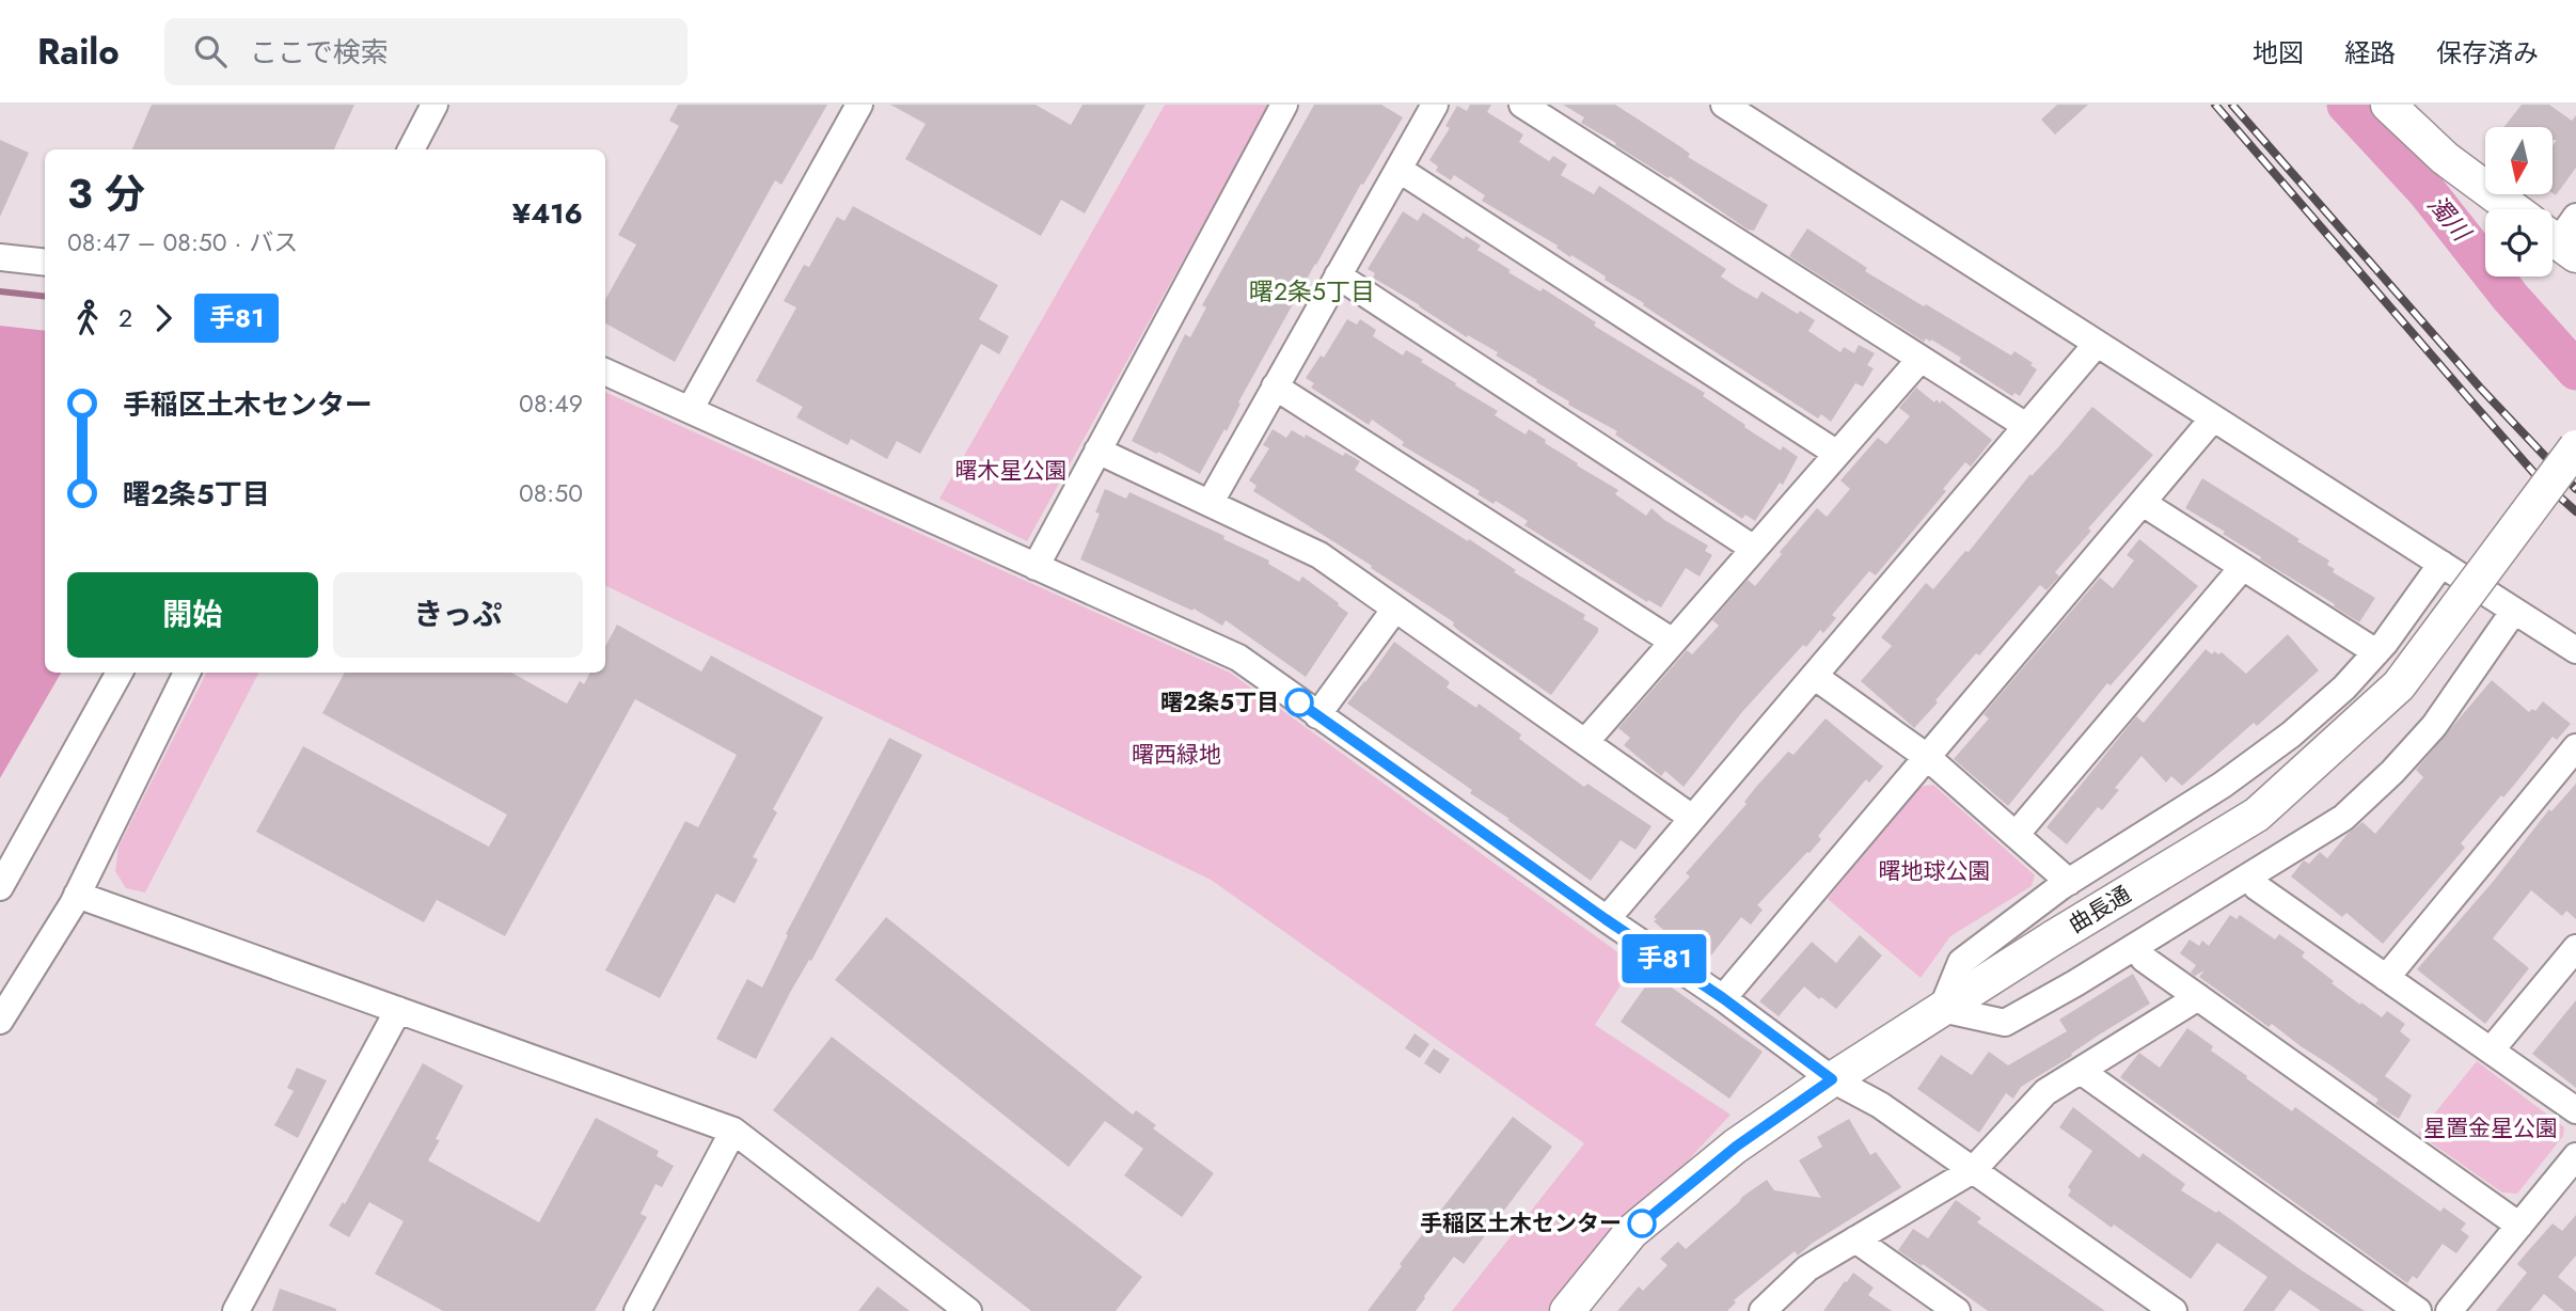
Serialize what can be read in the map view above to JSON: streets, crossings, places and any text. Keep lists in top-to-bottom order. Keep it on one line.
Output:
{"streets":{"street":["曲長通"]},"districts":["曙2条5丁目"],"water":["濁川"],"parks":["曙木星公園","曙西緑地","曙地球公園","星置金星公園"],"places":["曙2条5丁目","手稲区土木センター"],"lines":["bus line 手81"],"north":"bottom","page":{"header":"Railo","search":"ここで検索","nav":["地図","経路","保存済み"],"on_map":"手81","heading":["3 分","08:47 – 08:50 · バス","¥416"],"legs":["2","手81"],"list":[{"name":"手稲区土木センター","value":"08:49"},{"name":"曙2条5丁目","value":"08:50"}],"buttons":["開始","きっぷ"]}}
